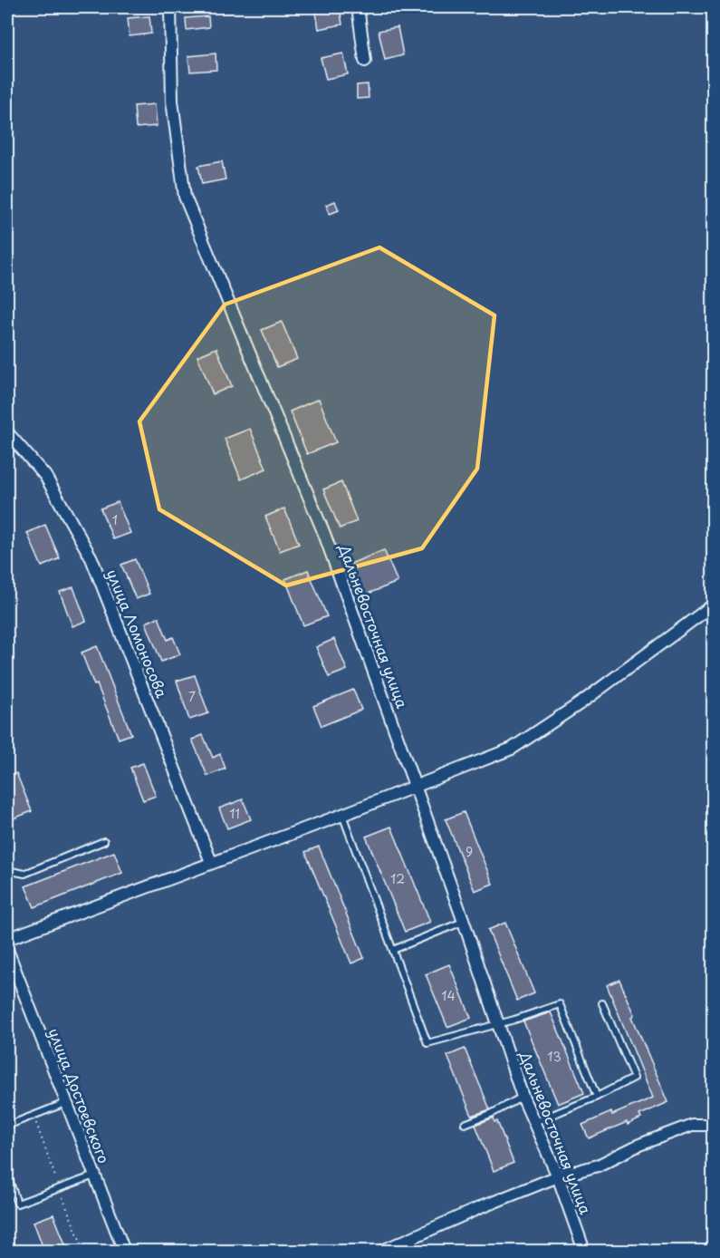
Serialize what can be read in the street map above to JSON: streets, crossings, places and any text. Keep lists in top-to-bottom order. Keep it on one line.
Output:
{"streets":{"street":["Дальневосточная улица","улица Ломоносова","улица Достоевского"]},"house_numbers":["1","7","11","9","12","14","13"]}
